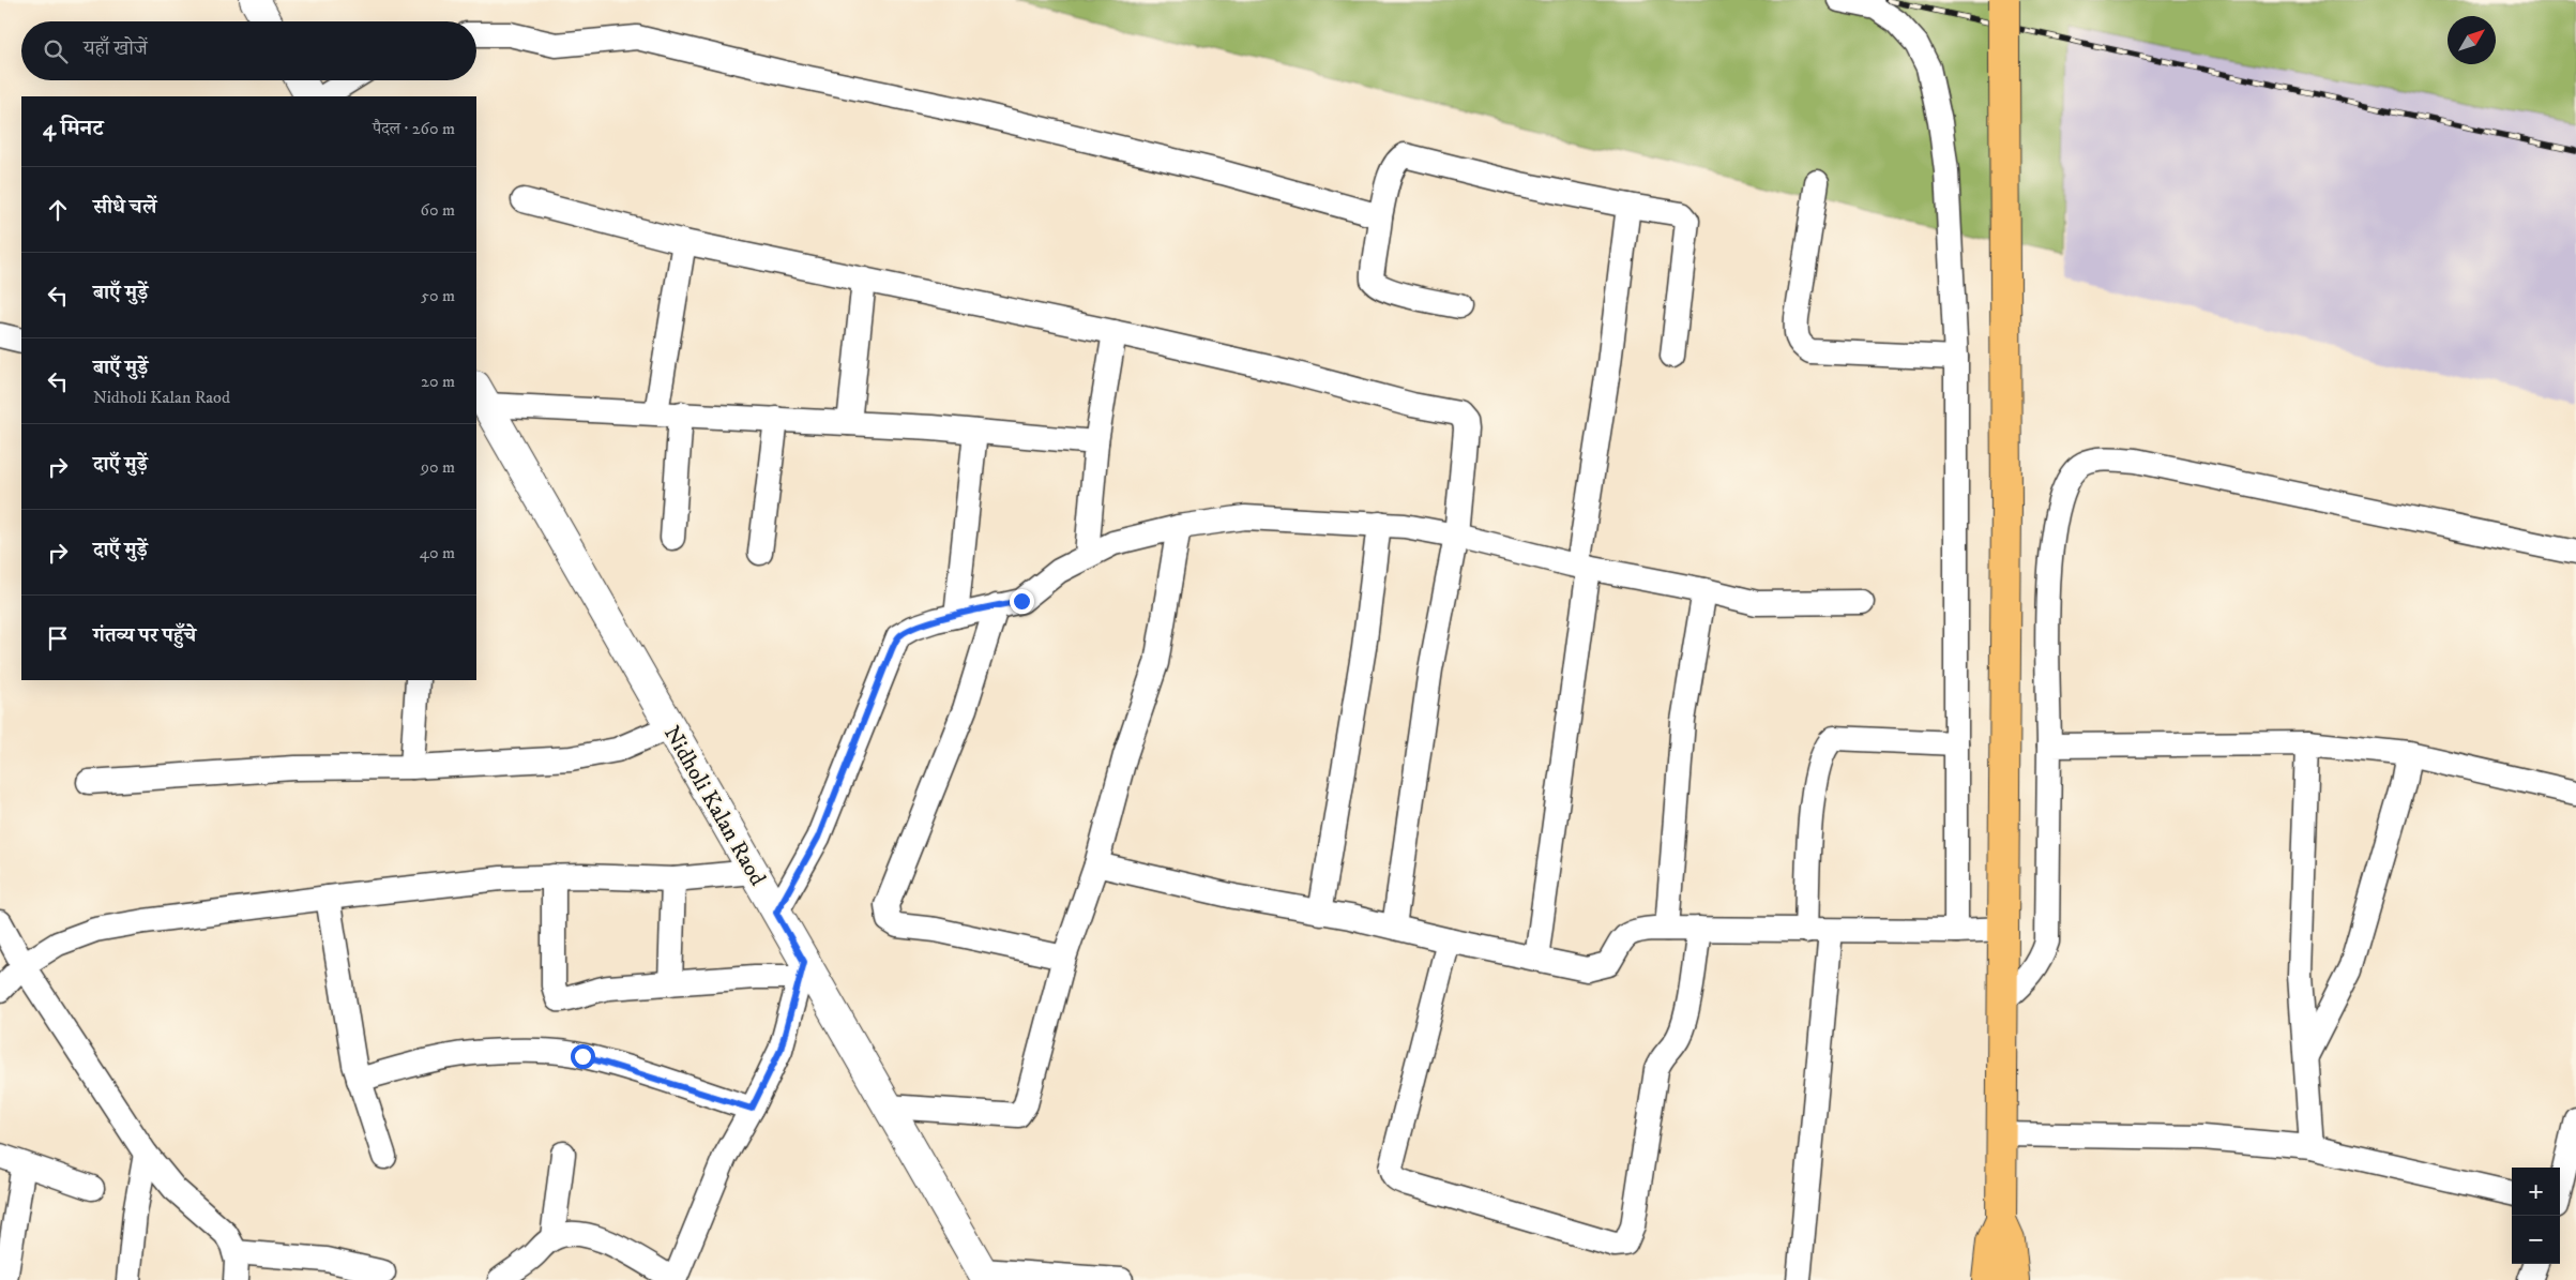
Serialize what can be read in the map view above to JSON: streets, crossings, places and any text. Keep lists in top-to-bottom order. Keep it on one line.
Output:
{"streets":{"street":["Nidholi Kalan Raod"]},"north":"top right","page":{"search":"यहाँ खोजें","heading":["4 मिनट","पैदल · 260 m"],"list":[["सीधे चलें","60 m"],["बाएँ मुड़ें","50 m"],["बाएँ मुड़ें","Nidholi Kalan Raod","20 m"],["दाएँ मुड़ें","90 m"],["दाएँ मुड़ें","40 m"],"गंतव्य पर पहुँचे"],"map_buttons":["+","−"]}}
